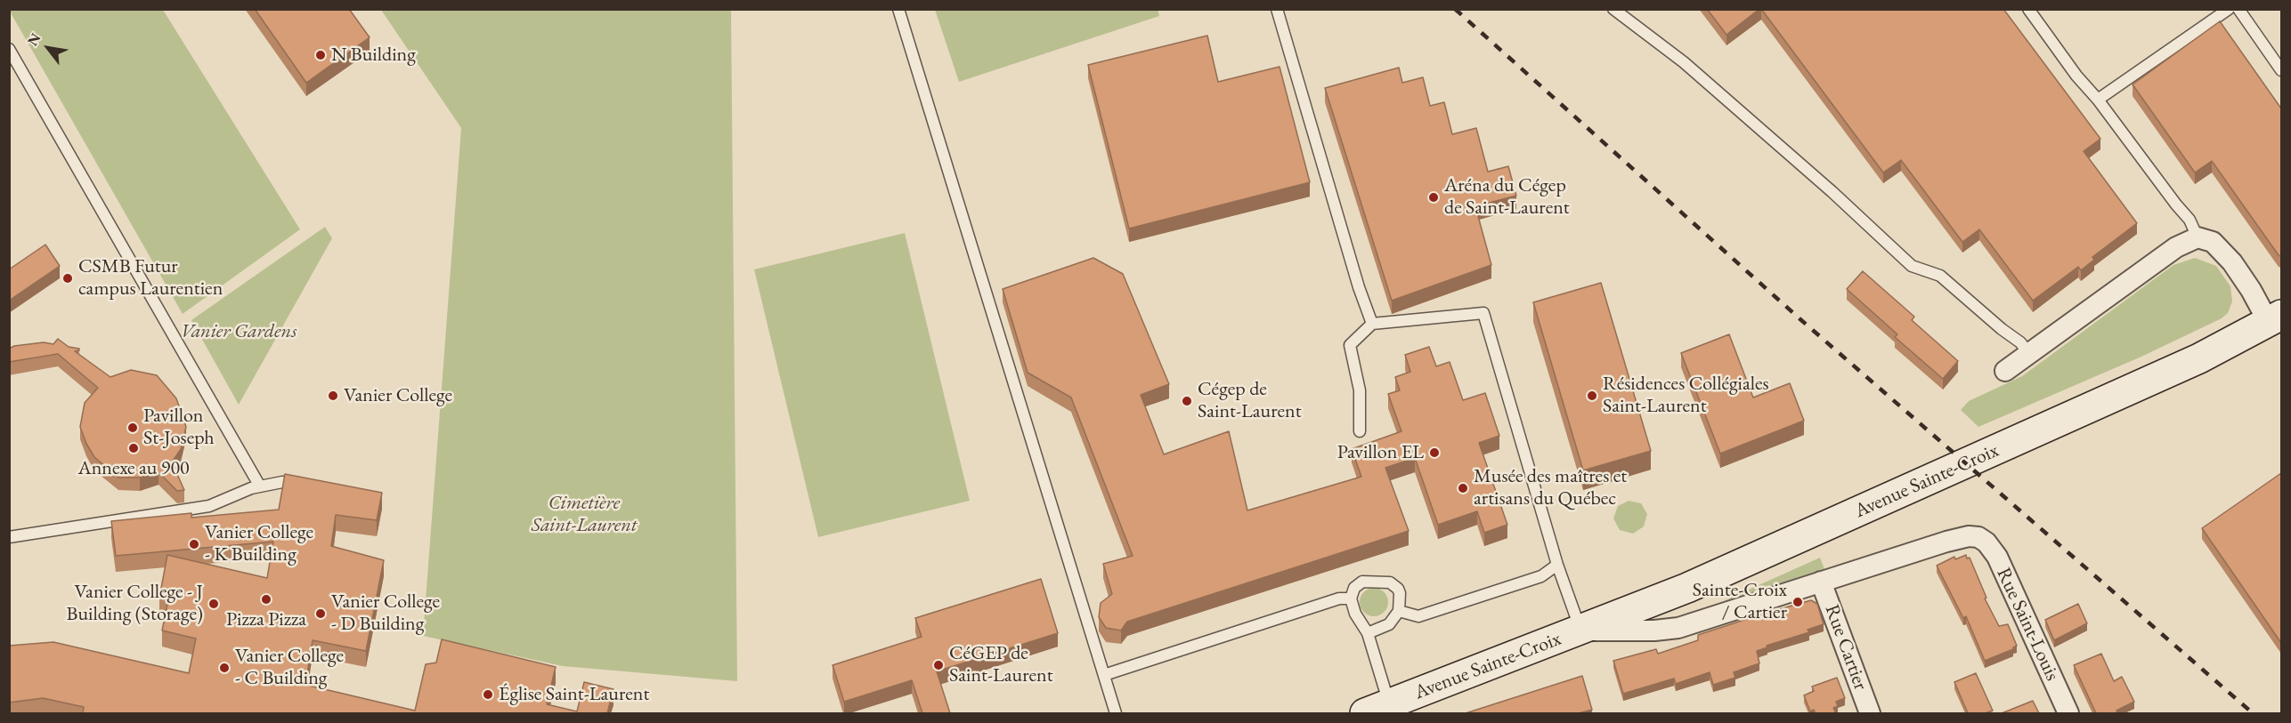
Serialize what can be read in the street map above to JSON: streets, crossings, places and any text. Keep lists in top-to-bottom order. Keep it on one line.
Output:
{"streets":{"main road":["Avenue Sainte-Croix"],"street":["Rue Saint-Louis","Rue Cartier"]},"crossings":[["Avenue Sainte-Croix","Rue Saint-Louis"],["Avenue Sainte-Croix","Rue Cartier"]],"parks":["Vanier Gardens","Cimetière Saint-Laurent"],"places":["N Building","Aréna du Cégep de Saint-Laurent","CSMB Futur campus Laurentien","Vanier College","Résidences Collégiales Saint-Laurent","Cégep de Saint-Laurent","Pavillon St-Joseph","Annexe au 900","Pavillon EL","Musée des maîtres et artisans du Québec","Vanier College - K Building","Pizza Pizza","Sainte-Croix / Cartier","Vanier College - J Building (Storage)","Vanier College - D Building","CéGEP de Saint-Laurent","Vanier College - C Building","Église Saint-Laurent"],"north":"top left"}
